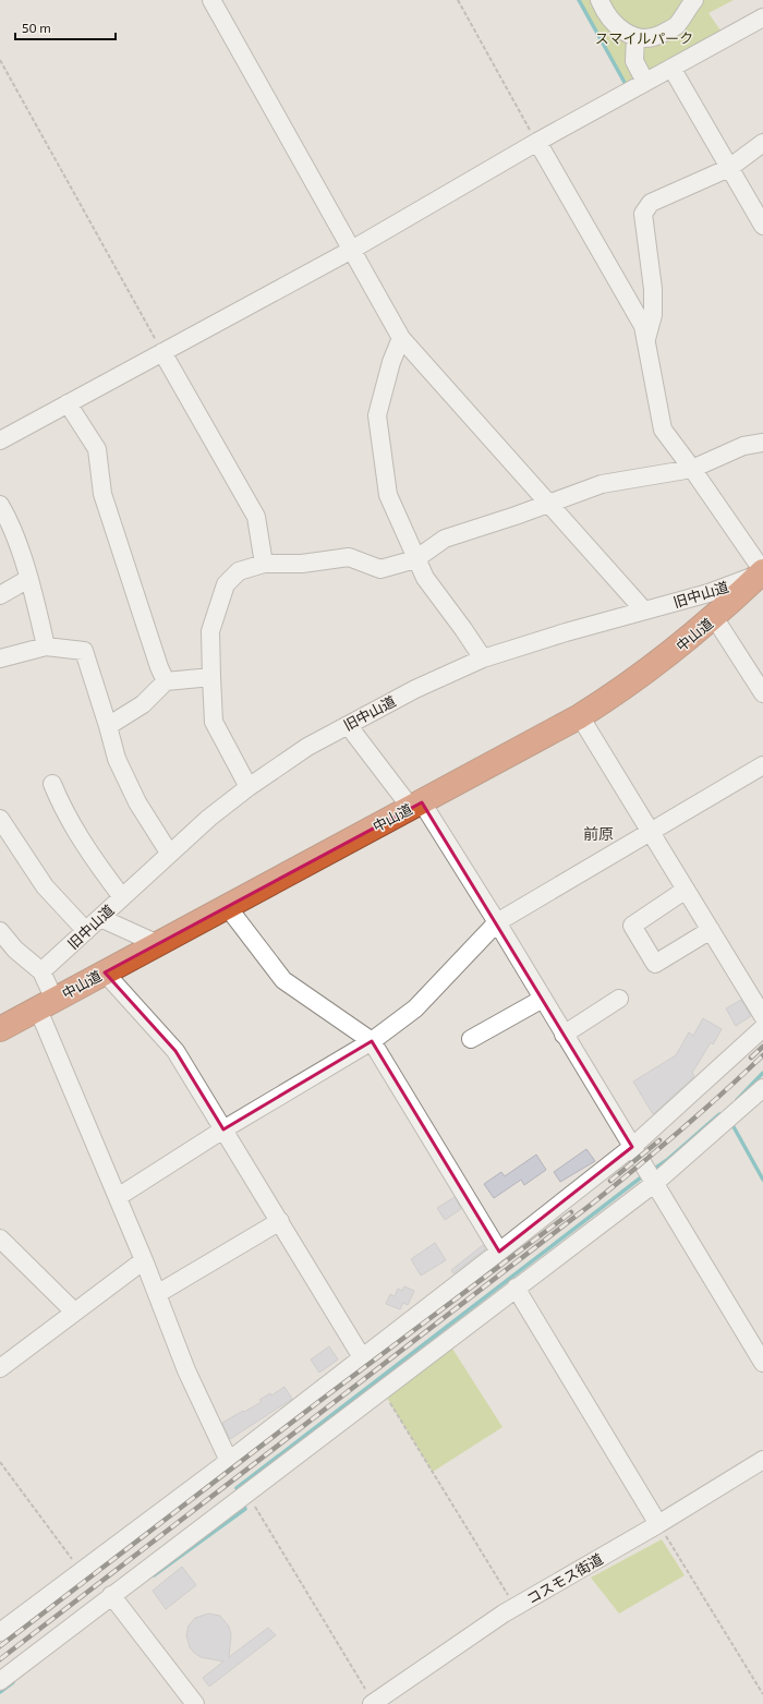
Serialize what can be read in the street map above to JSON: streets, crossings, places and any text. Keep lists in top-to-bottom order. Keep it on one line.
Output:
{"streets":{"highway":["中山道"],"street":["旧中山道","コスモス街道"]},"crossings":[["旧中山道","中山道"]],"districts":["前原"],"parks":["スマイルパーク"],"scale_bar":"50 m"}
